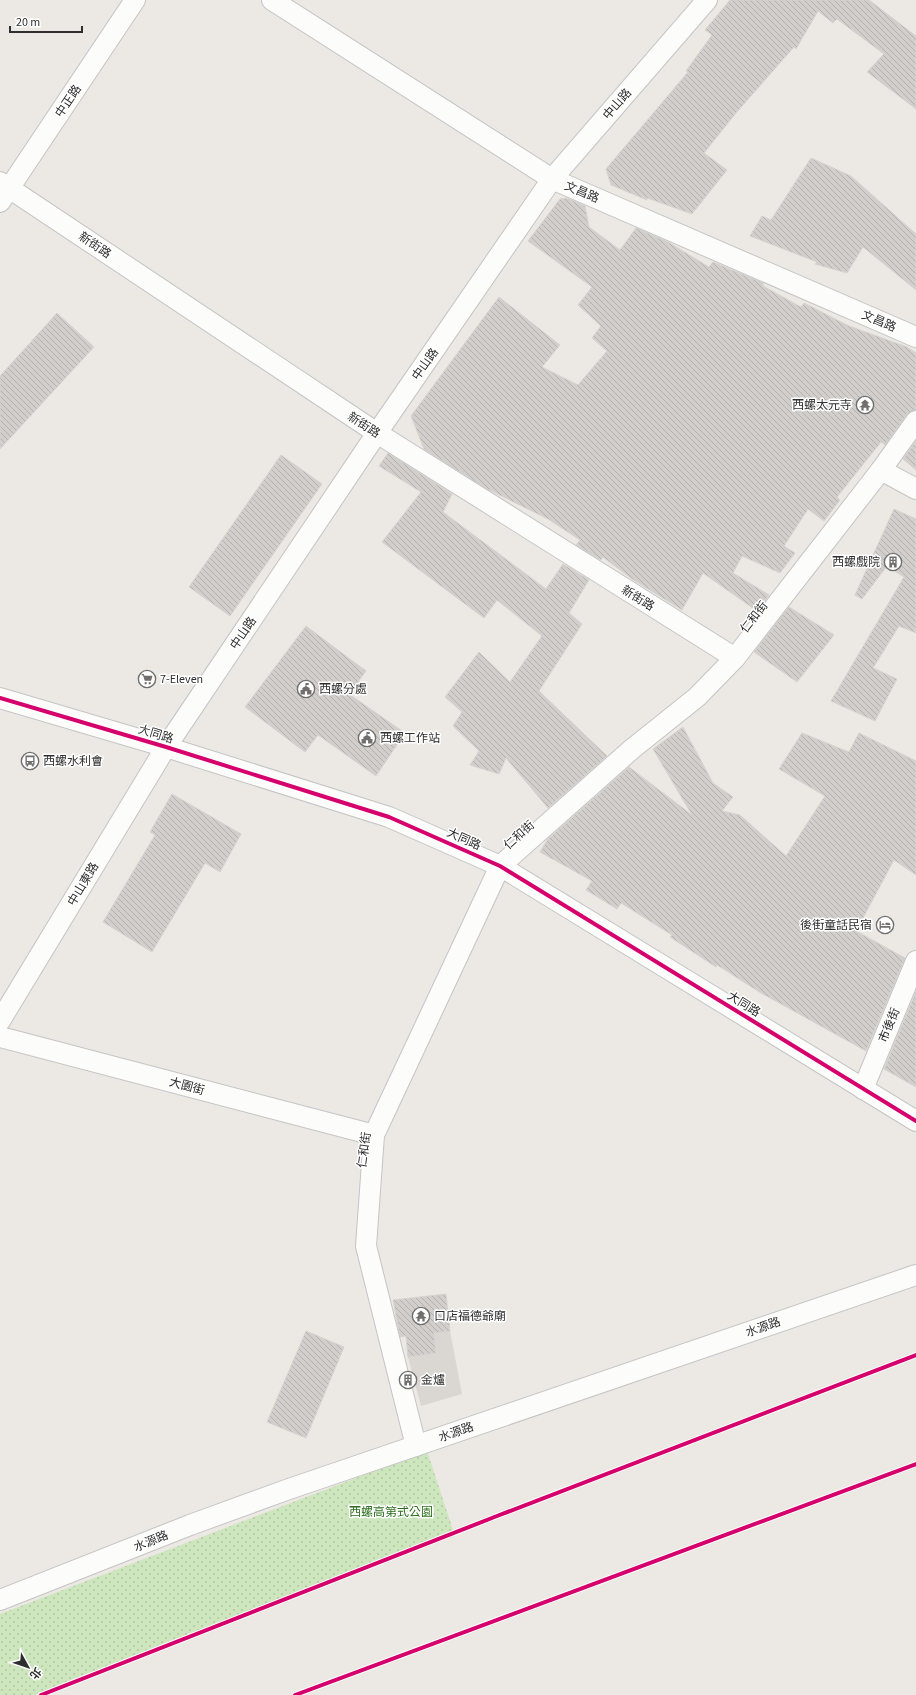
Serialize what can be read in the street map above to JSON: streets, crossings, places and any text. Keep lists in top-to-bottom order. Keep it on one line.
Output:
{"streets":{"street":["中正路","中山路","文昌路","新街路","仁和街","大同路","中山東路","市後街","大園街","水源路"]},"crossings":[["中正路","新街路"],["中山路","文昌路"],["中山路","新街路"],["中山路","大同路"],["中山路","中山東路"],["新街路","仁和街"],["仁和街","大同路"],["仁和街","大園街"],["仁和街","水源路"],["大同路","中山東路"],["大同路","市後街"]],"parks":["西螺高第式公園"],"places":{"temple":["西螺太元寺","口店福德爺廟"],"building":["西螺戲院","金爐"],"supermarket":["7-Eleven"],"public building":["西螺分處","西螺工作站"],"bus stop":["西螺水利會"],"hotel":["後街童話民宿"]},"scale_bar":"20 m","north":"bottom right"}
